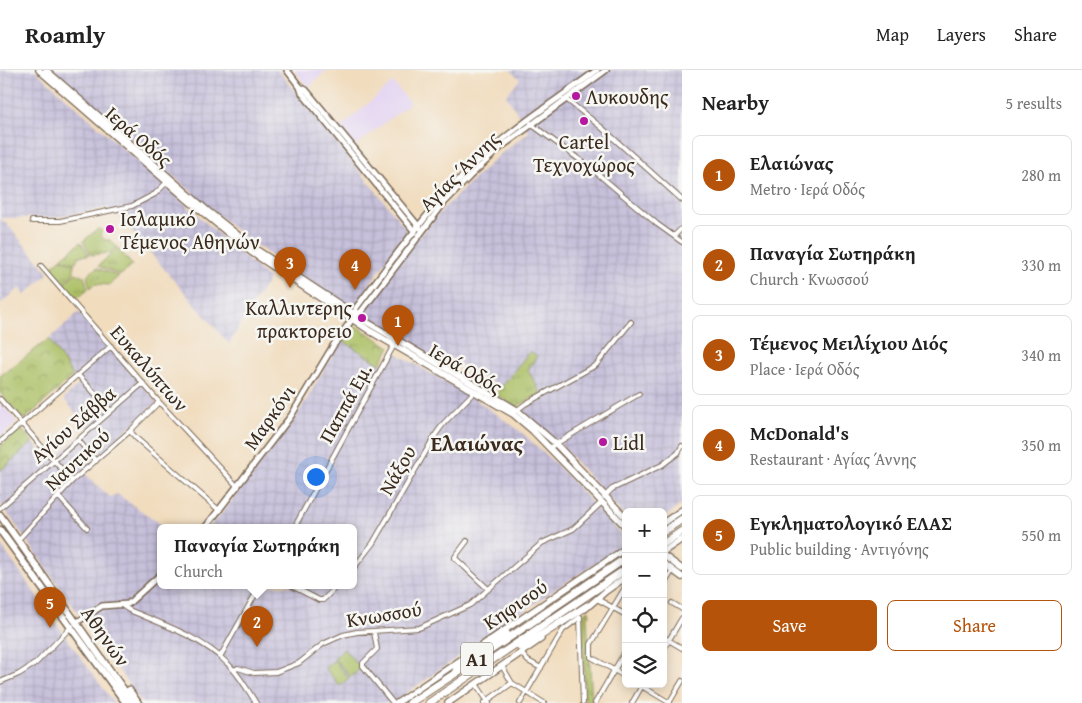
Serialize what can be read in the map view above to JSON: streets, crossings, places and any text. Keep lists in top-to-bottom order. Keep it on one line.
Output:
{"streets":{"highway":["Αθηνών","Α1"],"main road":["Ιερά Οδός","Κηφισού"],"street":["Αγίας Άννης","Ευκαλύπτων","Παππά Εμ.","Μαρκόνι","Αγίου Σάββα","Ναυτικού","Νάξου","Κνωσσού"]},"crossings":[["Ιερά Οδός","Αγίας Άννης"],["Ιερά Οδός","Παππά Εμ."],["Ιερά Οδός","Μαρκόνι"],["Ιερά Οδός","Νάξου"],["Ιερά Οδός","Κνωσσού"],["Αγίας Άννης","Μαρκόνι"],["Ευκαλύπτων","Μαρκόνι"],["Ευκαλύπτων","Αγίου Σάββα"],["Ευκαλύπτων","Ναυτικού"],["Ναυτικού","Αθηνών"]],"districts":["Ελαιώνας"],"places":["Λυκουδης","Cartel Τεχνοχώρος","Ισλαμικό Τέμενος Αθηνών","Καλλιντερης πρακτορειο","Lidl"],"page":{"header":"Roamly","nav":["Map","Layers","Share"],"heading":["Nearby","5 results"],"list":[{"mark":"1","name":"Ελαιώνας","note":"Metro · Ιερά Οδός","value":"280 m"},{"mark":"2","name":"Παναγία Σωτηράκη","note":"Church · Κνωσσού","value":"330 m"},{"mark":"3","name":"Τέμενος Μειλίχιου Διός","note":"Place · Ιερά Οδός","value":"340 m"},{"mark":"4","name":"McDonald's","note":"Restaurant · Αγίας Άννης","value":"350 m"},{"mark":"5","name":"Εγκληματολογικό ΕΛΑΣ","note":"Public building · Αντιγόνης","value":"550 m"}],"pins":["3","4","1","5","2"],"map_buttons":["+","−"],"popup":["Παναγία Σωτηράκη","Church"],"buttons":["Save","Share"]}}
